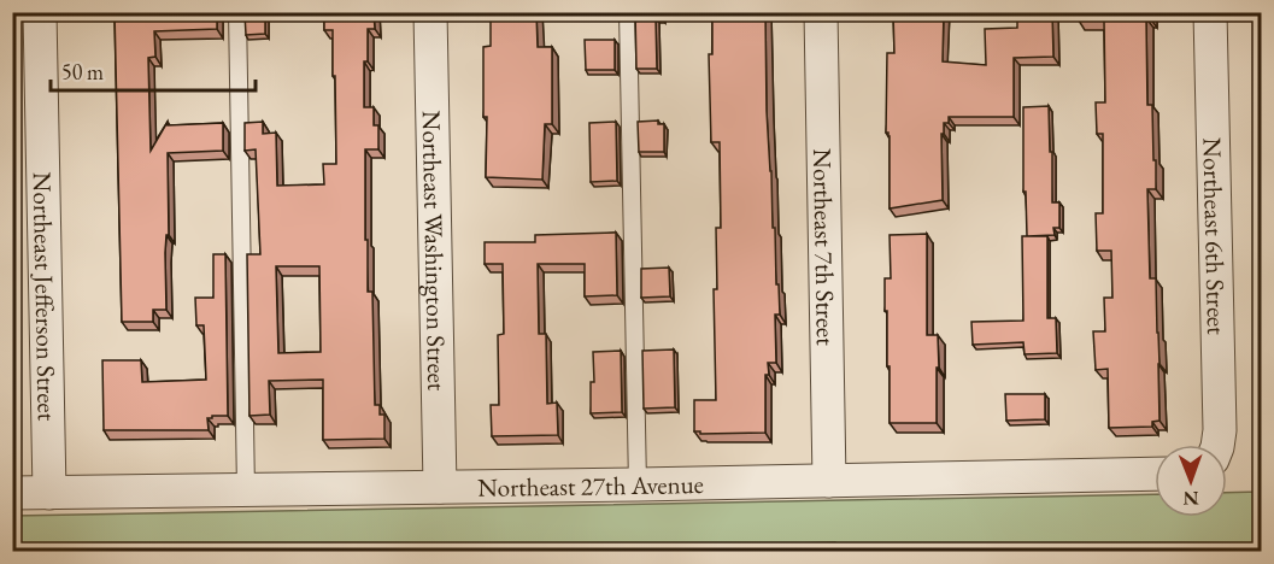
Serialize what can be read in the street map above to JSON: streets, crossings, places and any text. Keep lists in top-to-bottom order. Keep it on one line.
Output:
{"streets":{"street":["Northeast 6th Street","Northeast 7th Street","Northeast Washington Street","Northeast Jefferson Street","Northeast 27th Avenue"]},"crossings":[["Northeast 7th Street","Northeast 27th Avenue"],["Northeast Washington Street","Northeast 27th Avenue"],["Northeast Jefferson Street","Northeast 27th Avenue"]],"scale_bar":"50 m","north":"bottom"}
